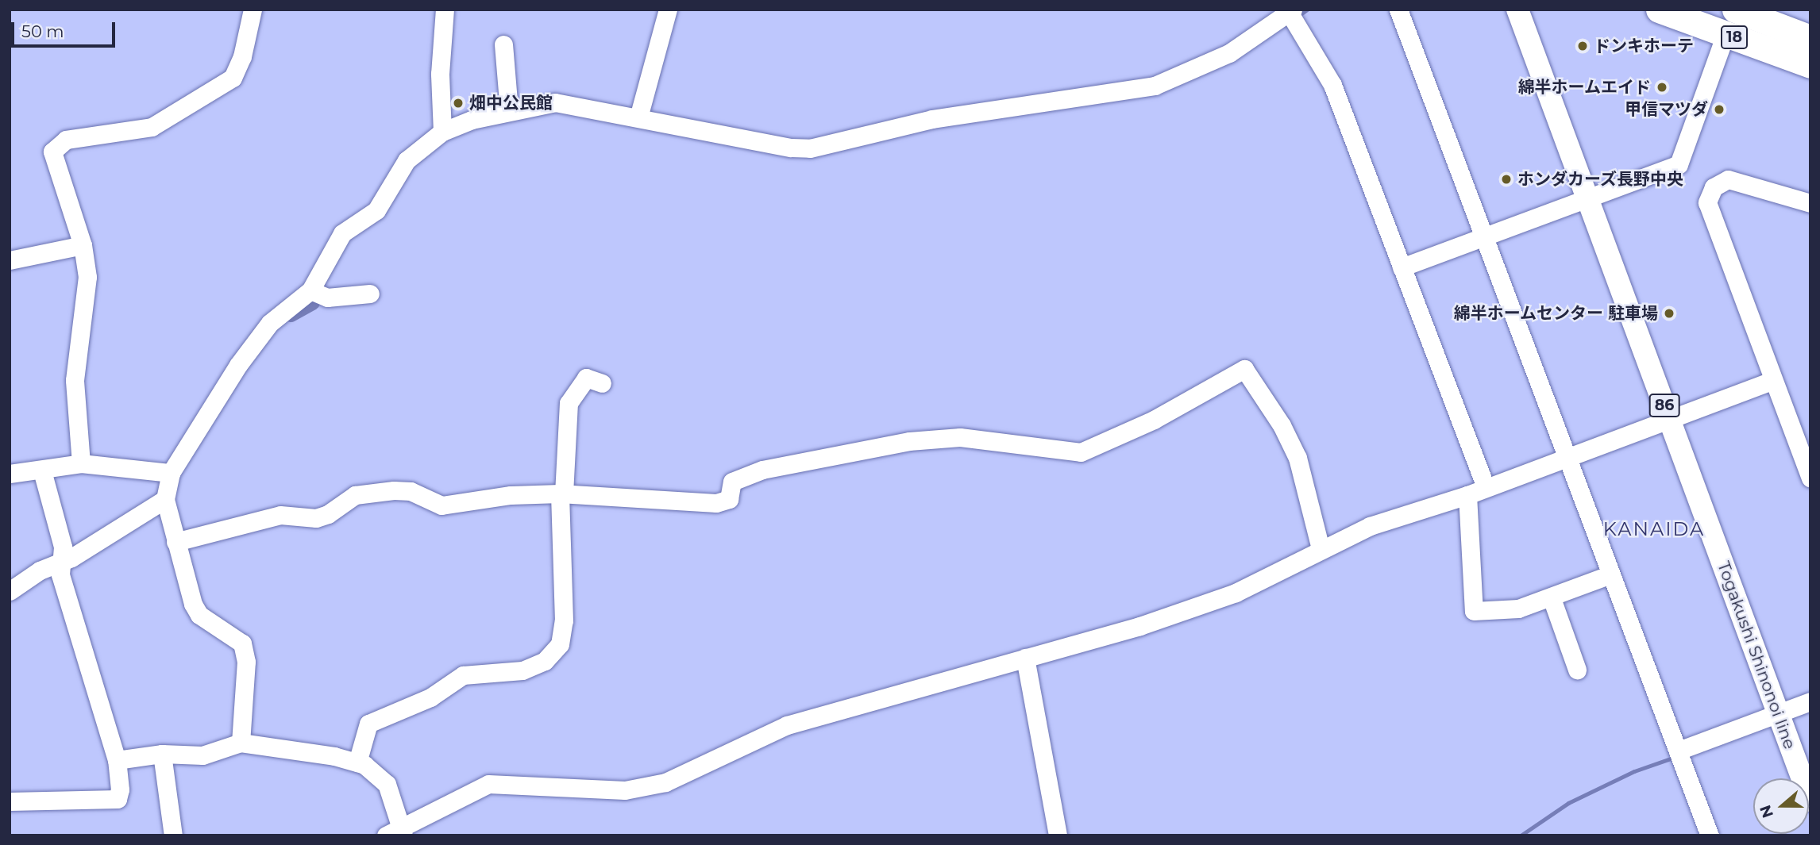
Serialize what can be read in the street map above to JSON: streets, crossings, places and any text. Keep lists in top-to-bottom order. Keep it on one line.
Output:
{"streets":{"highway":["18"],"main road":["86","Togakushi Shinonoi line"]},"districts":["KANAIDA"],"places":["ドンキホーテ","綿半ホームエイド","畑中公民館","甲信マツダ","ホンダカーズ長野中央","綿半ホームセンター 駐車場"],"scale_bar":"50 m","north":"left"}
